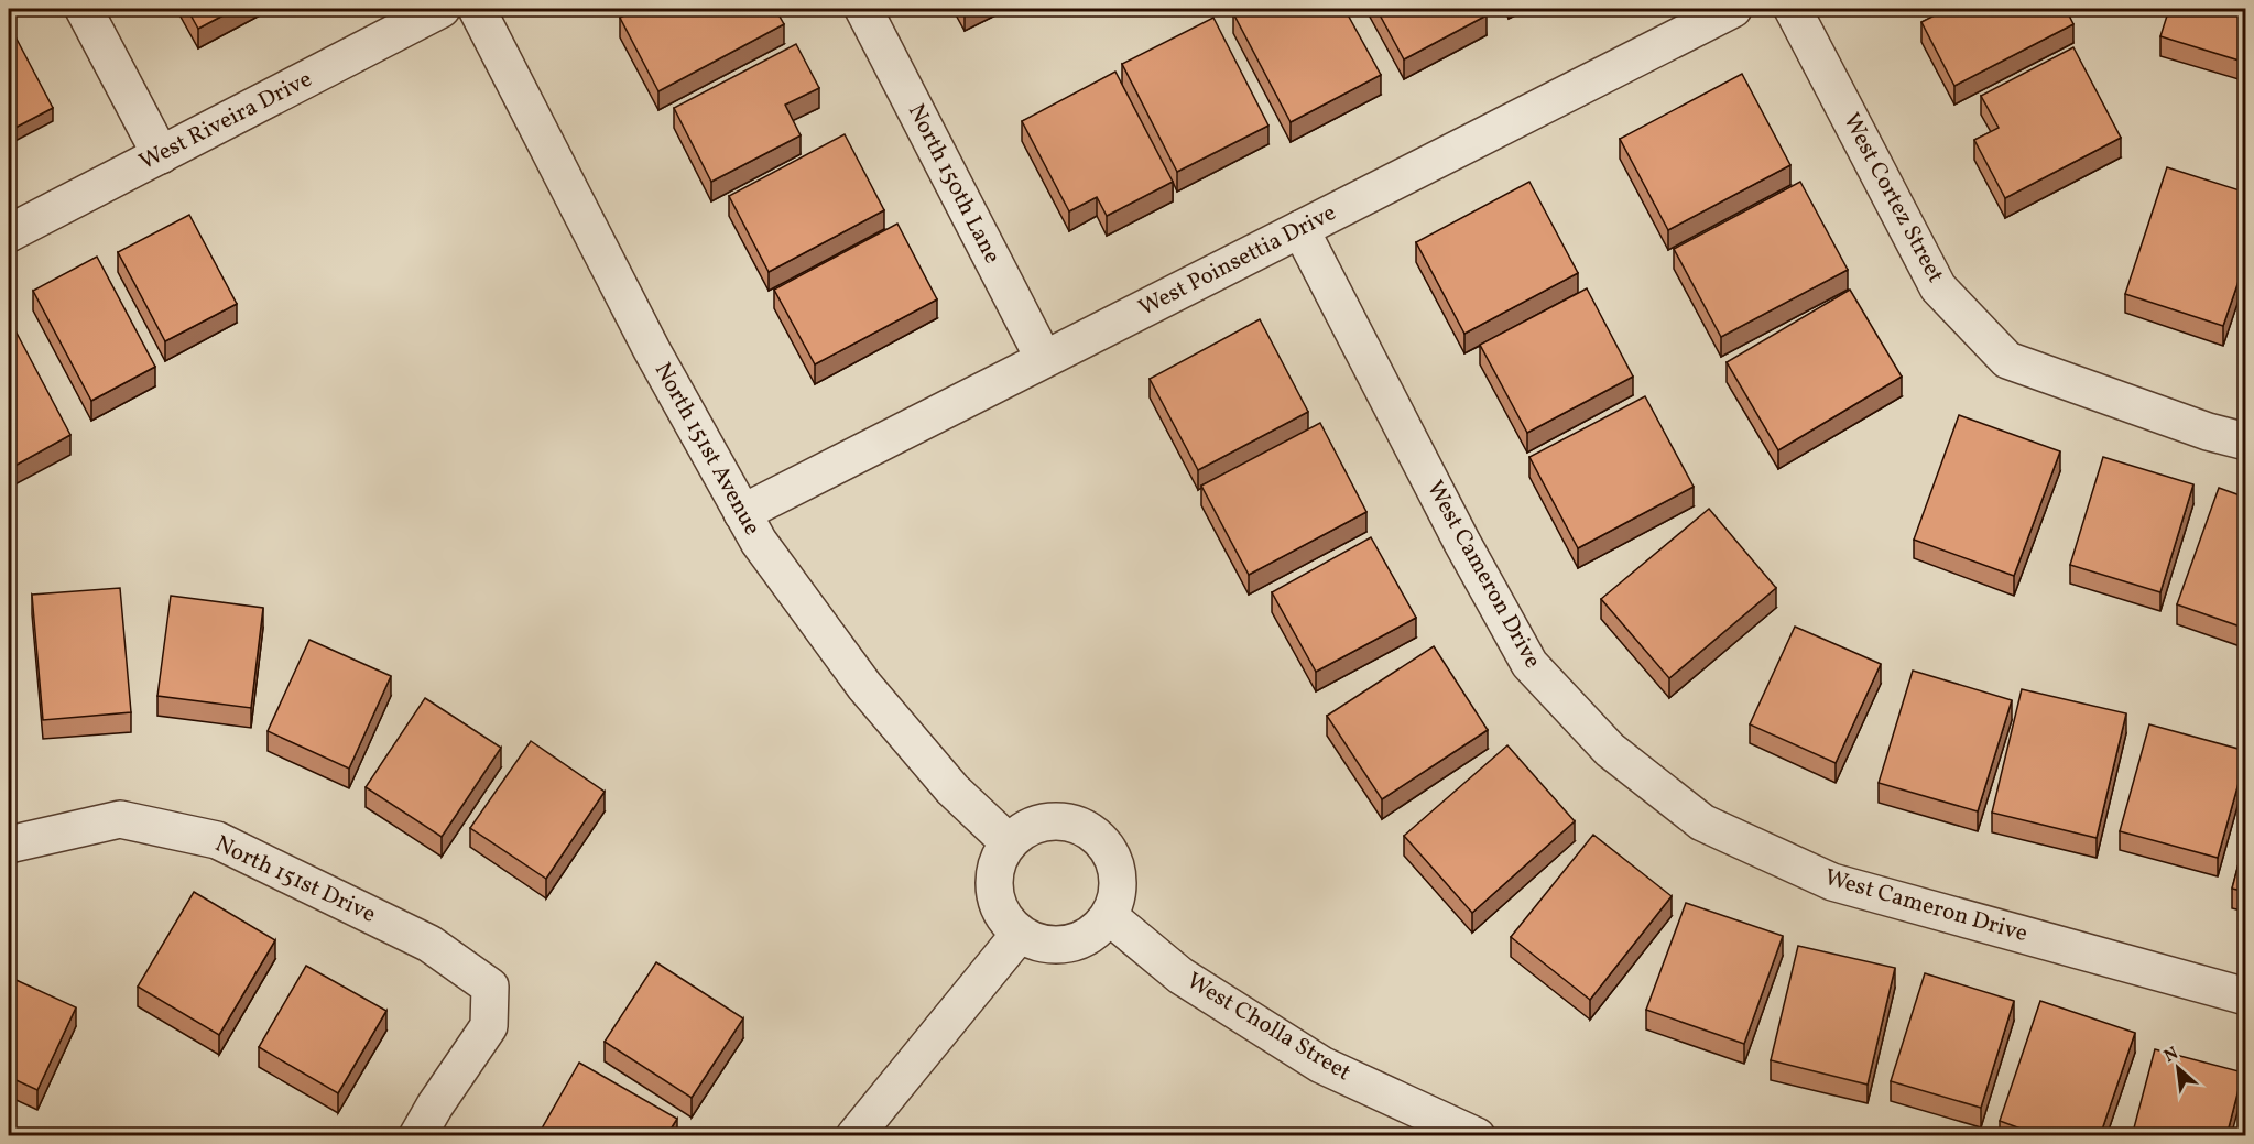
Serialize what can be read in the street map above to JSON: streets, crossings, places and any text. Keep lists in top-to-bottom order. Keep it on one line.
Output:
{"streets":{"street":["West Riveira Drive","North 150th Lane","West Cortez Street","West Poinsettia Drive","North 151st Avenue","West Cameron Drive","North 151st Drive","West Cholla Street"]},"crossings":[["North 150th Lane","West Poinsettia Drive"],["West Poinsettia Drive","North 151st Avenue"],["West Poinsettia Drive","West Cameron Drive"],["North 151st Avenue","West Cholla Street"]],"north":"top left"}
